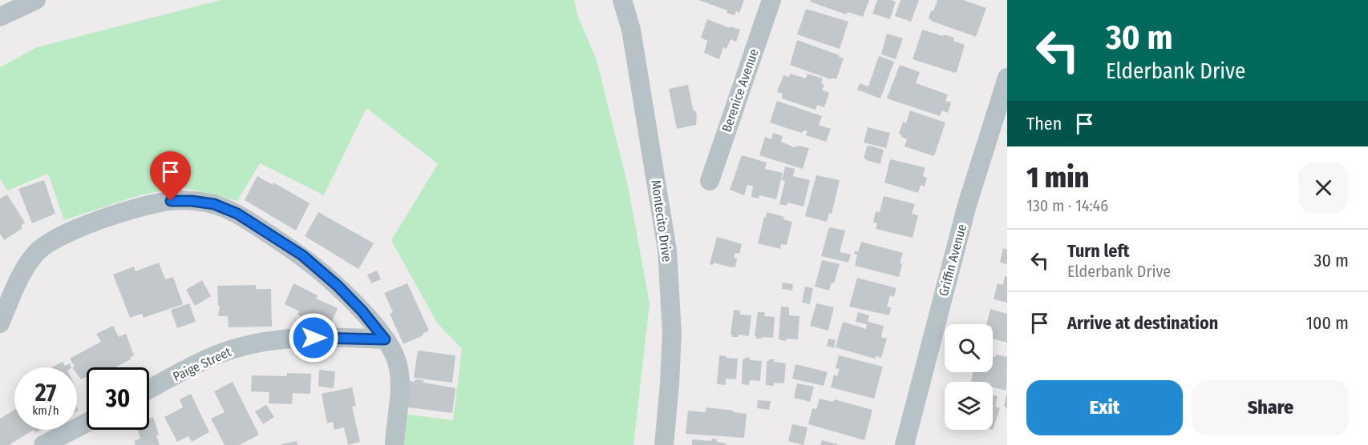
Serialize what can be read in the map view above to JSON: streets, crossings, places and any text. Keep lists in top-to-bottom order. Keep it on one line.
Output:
{"streets":{"street":["Berenice Avenue","Montecito Drive","Griffin Avenue","Paige Street"]},"page":{"turn":["30 m","Elderbank Drive"],"then":"Then","heading":["1 min","130 m · 14:46"],"list":[{"name":"Turn left","note":"Elderbank Drive","value":"30 m"},{"name":"Arrive at destination","value":"100 m"}],"speed":"27 km/h","limit":"30","buttons":["Exit","Share"]}}
